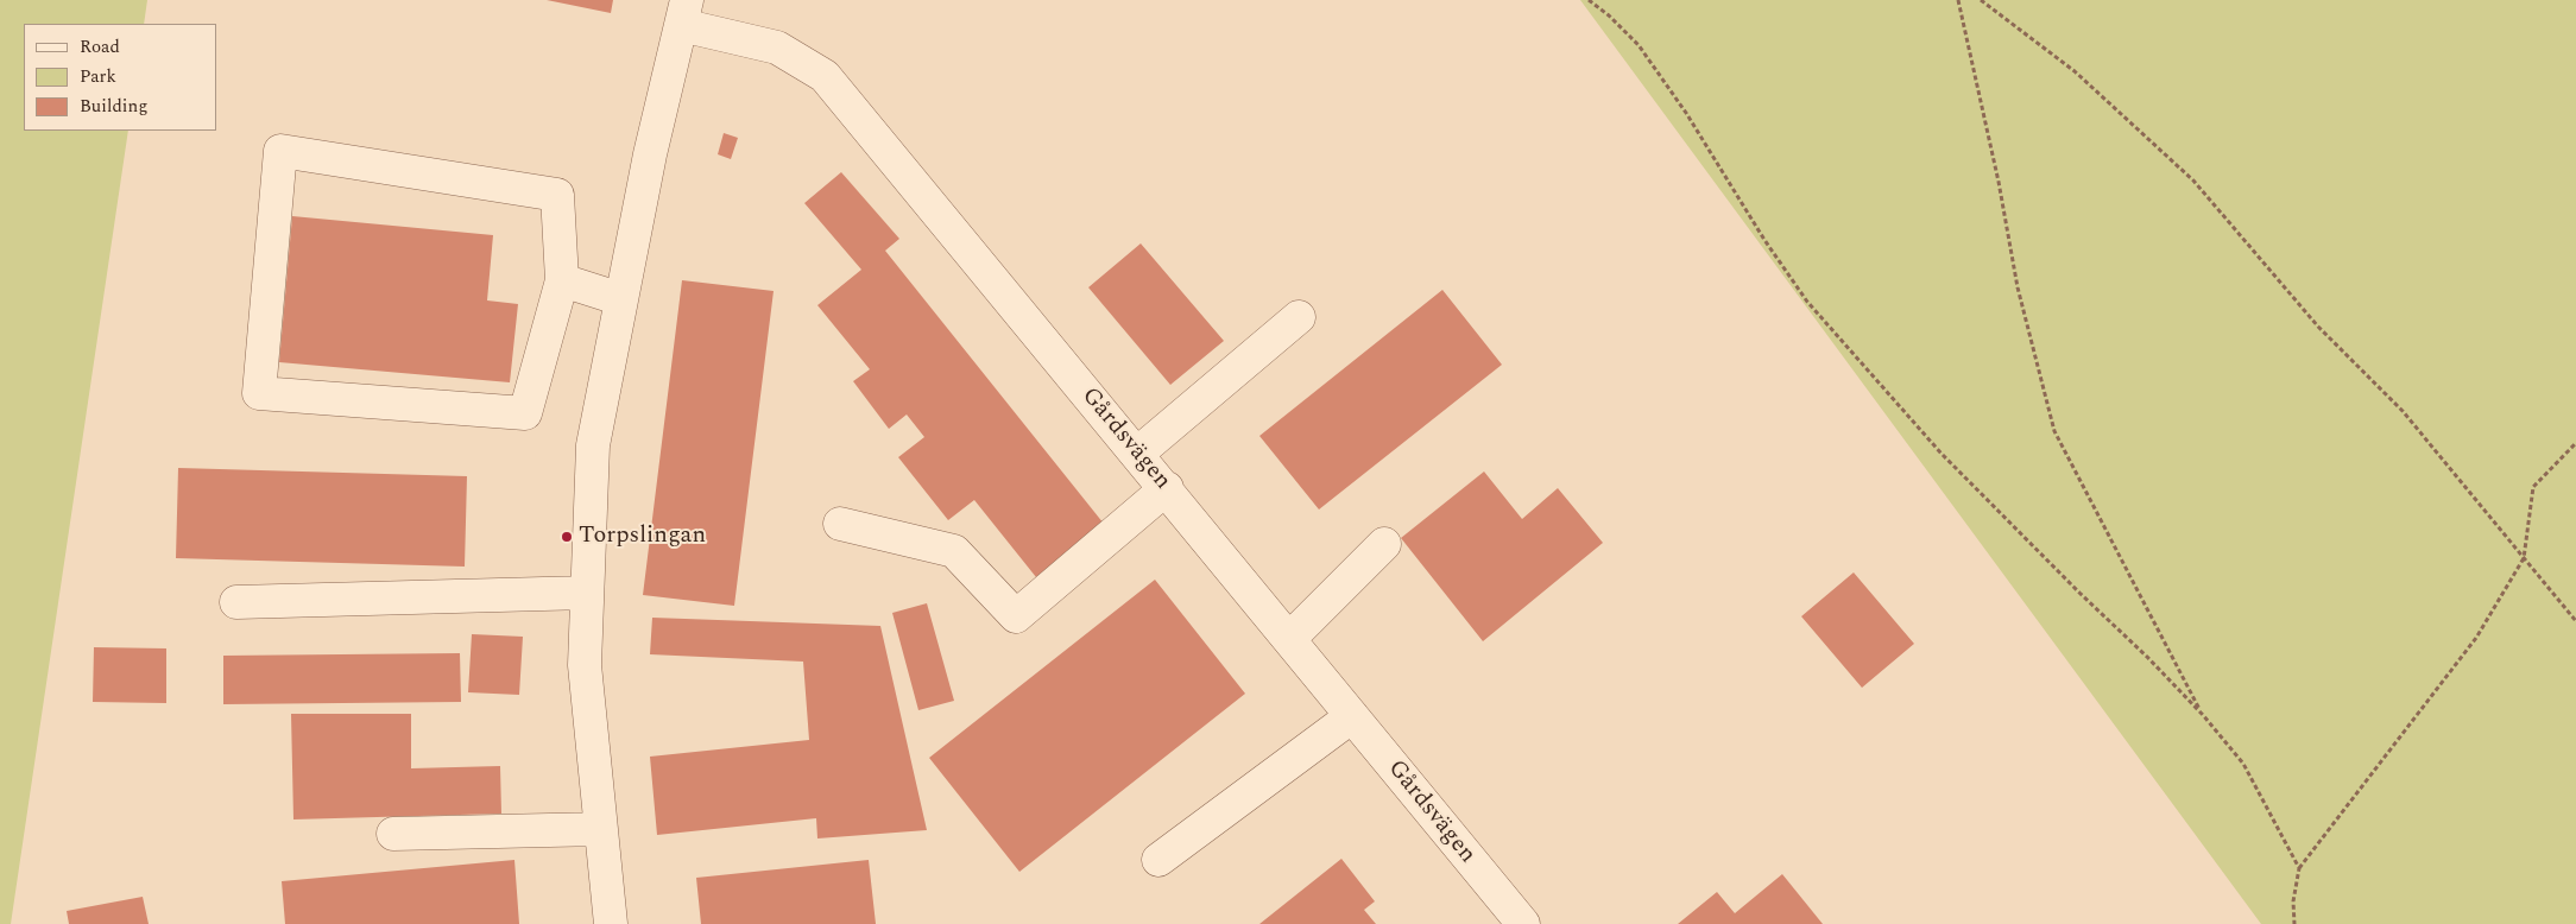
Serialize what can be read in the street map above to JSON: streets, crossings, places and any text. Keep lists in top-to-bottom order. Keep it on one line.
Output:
{"streets":{"street":["Gårdsvägen"]},"places":["Torpslingan"],"legend":["Road","Park","Building"]}
